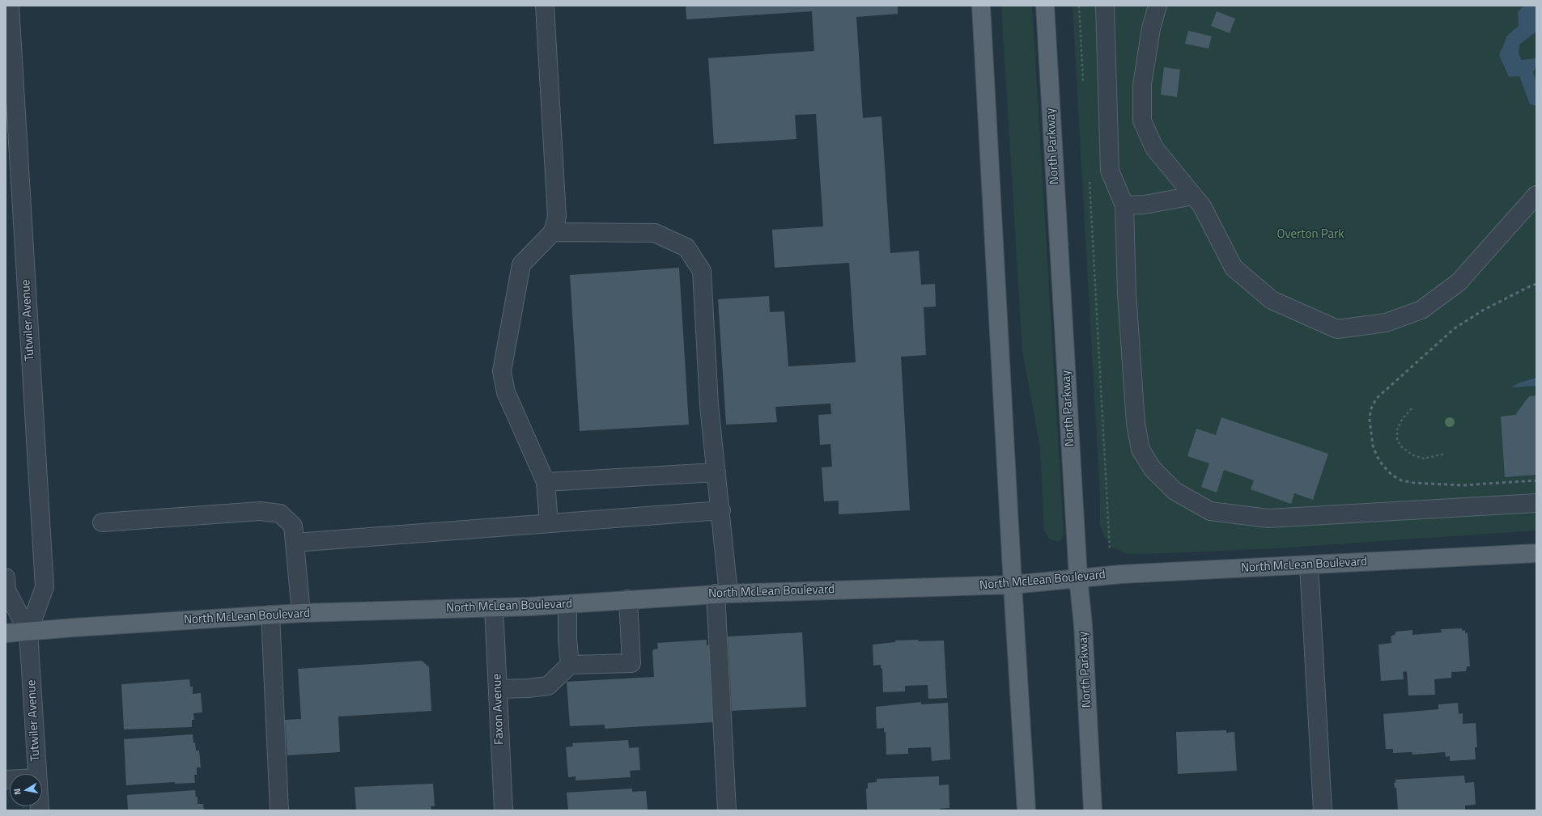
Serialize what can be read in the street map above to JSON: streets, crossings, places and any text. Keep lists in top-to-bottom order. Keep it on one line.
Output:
{"streets":{"main road":["North Parkway","North McLean Boulevard"],"street":["Tutwiler Avenue","Faxon Avenue"]},"crossings":[["North Parkway","North McLean Boulevard"],["Tutwiler Avenue","North McLean Boulevard"],["North McLean Boulevard","Faxon Avenue"]],"parks":["Overton Park"],"north":"left"}
